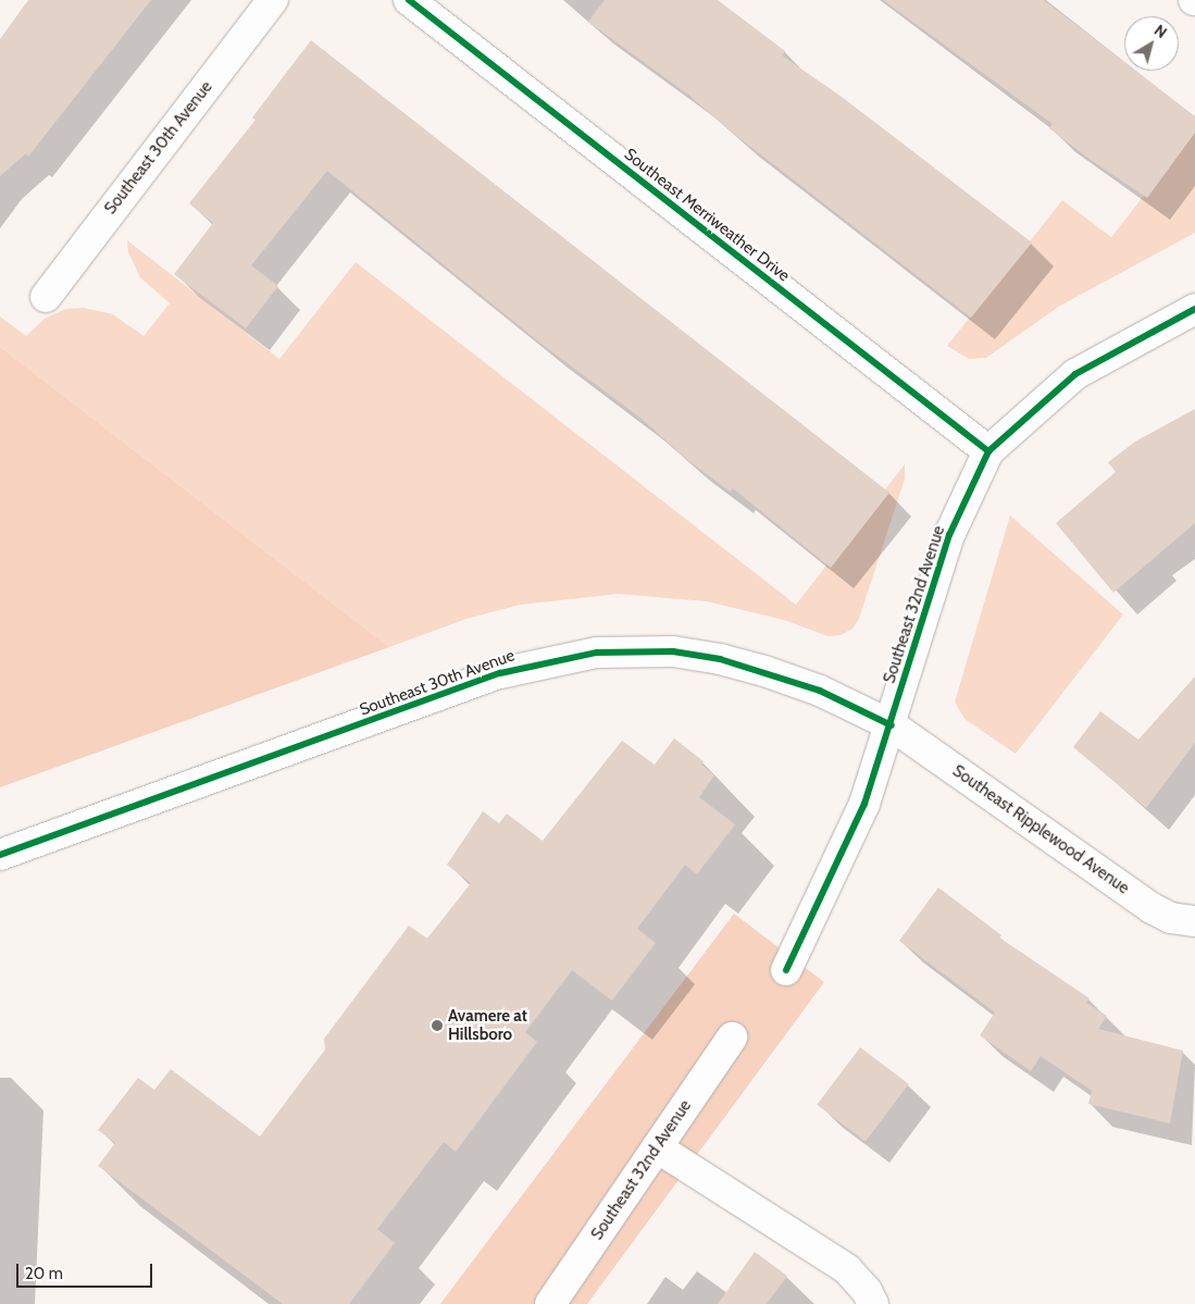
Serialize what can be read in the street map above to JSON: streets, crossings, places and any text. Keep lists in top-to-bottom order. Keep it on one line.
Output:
{"streets":{"street":["Southeast 30th Avenue","Southeast Merriweather Drive","Southeast 32nd Avenue","Southeast Ripplewood Avenue"]},"crossings":[["Southeast 30th Avenue","Southeast 32nd Avenue"],["Southeast 30th Avenue","Southeast Ripplewood Avenue"],["Southeast Merriweather Drive","Southeast 32nd Avenue"],["Southeast 32nd Avenue","Southeast Ripplewood Avenue"]],"places":["Avamere at Hillsboro"],"scale_bar":"20 m","north":"top right"}
